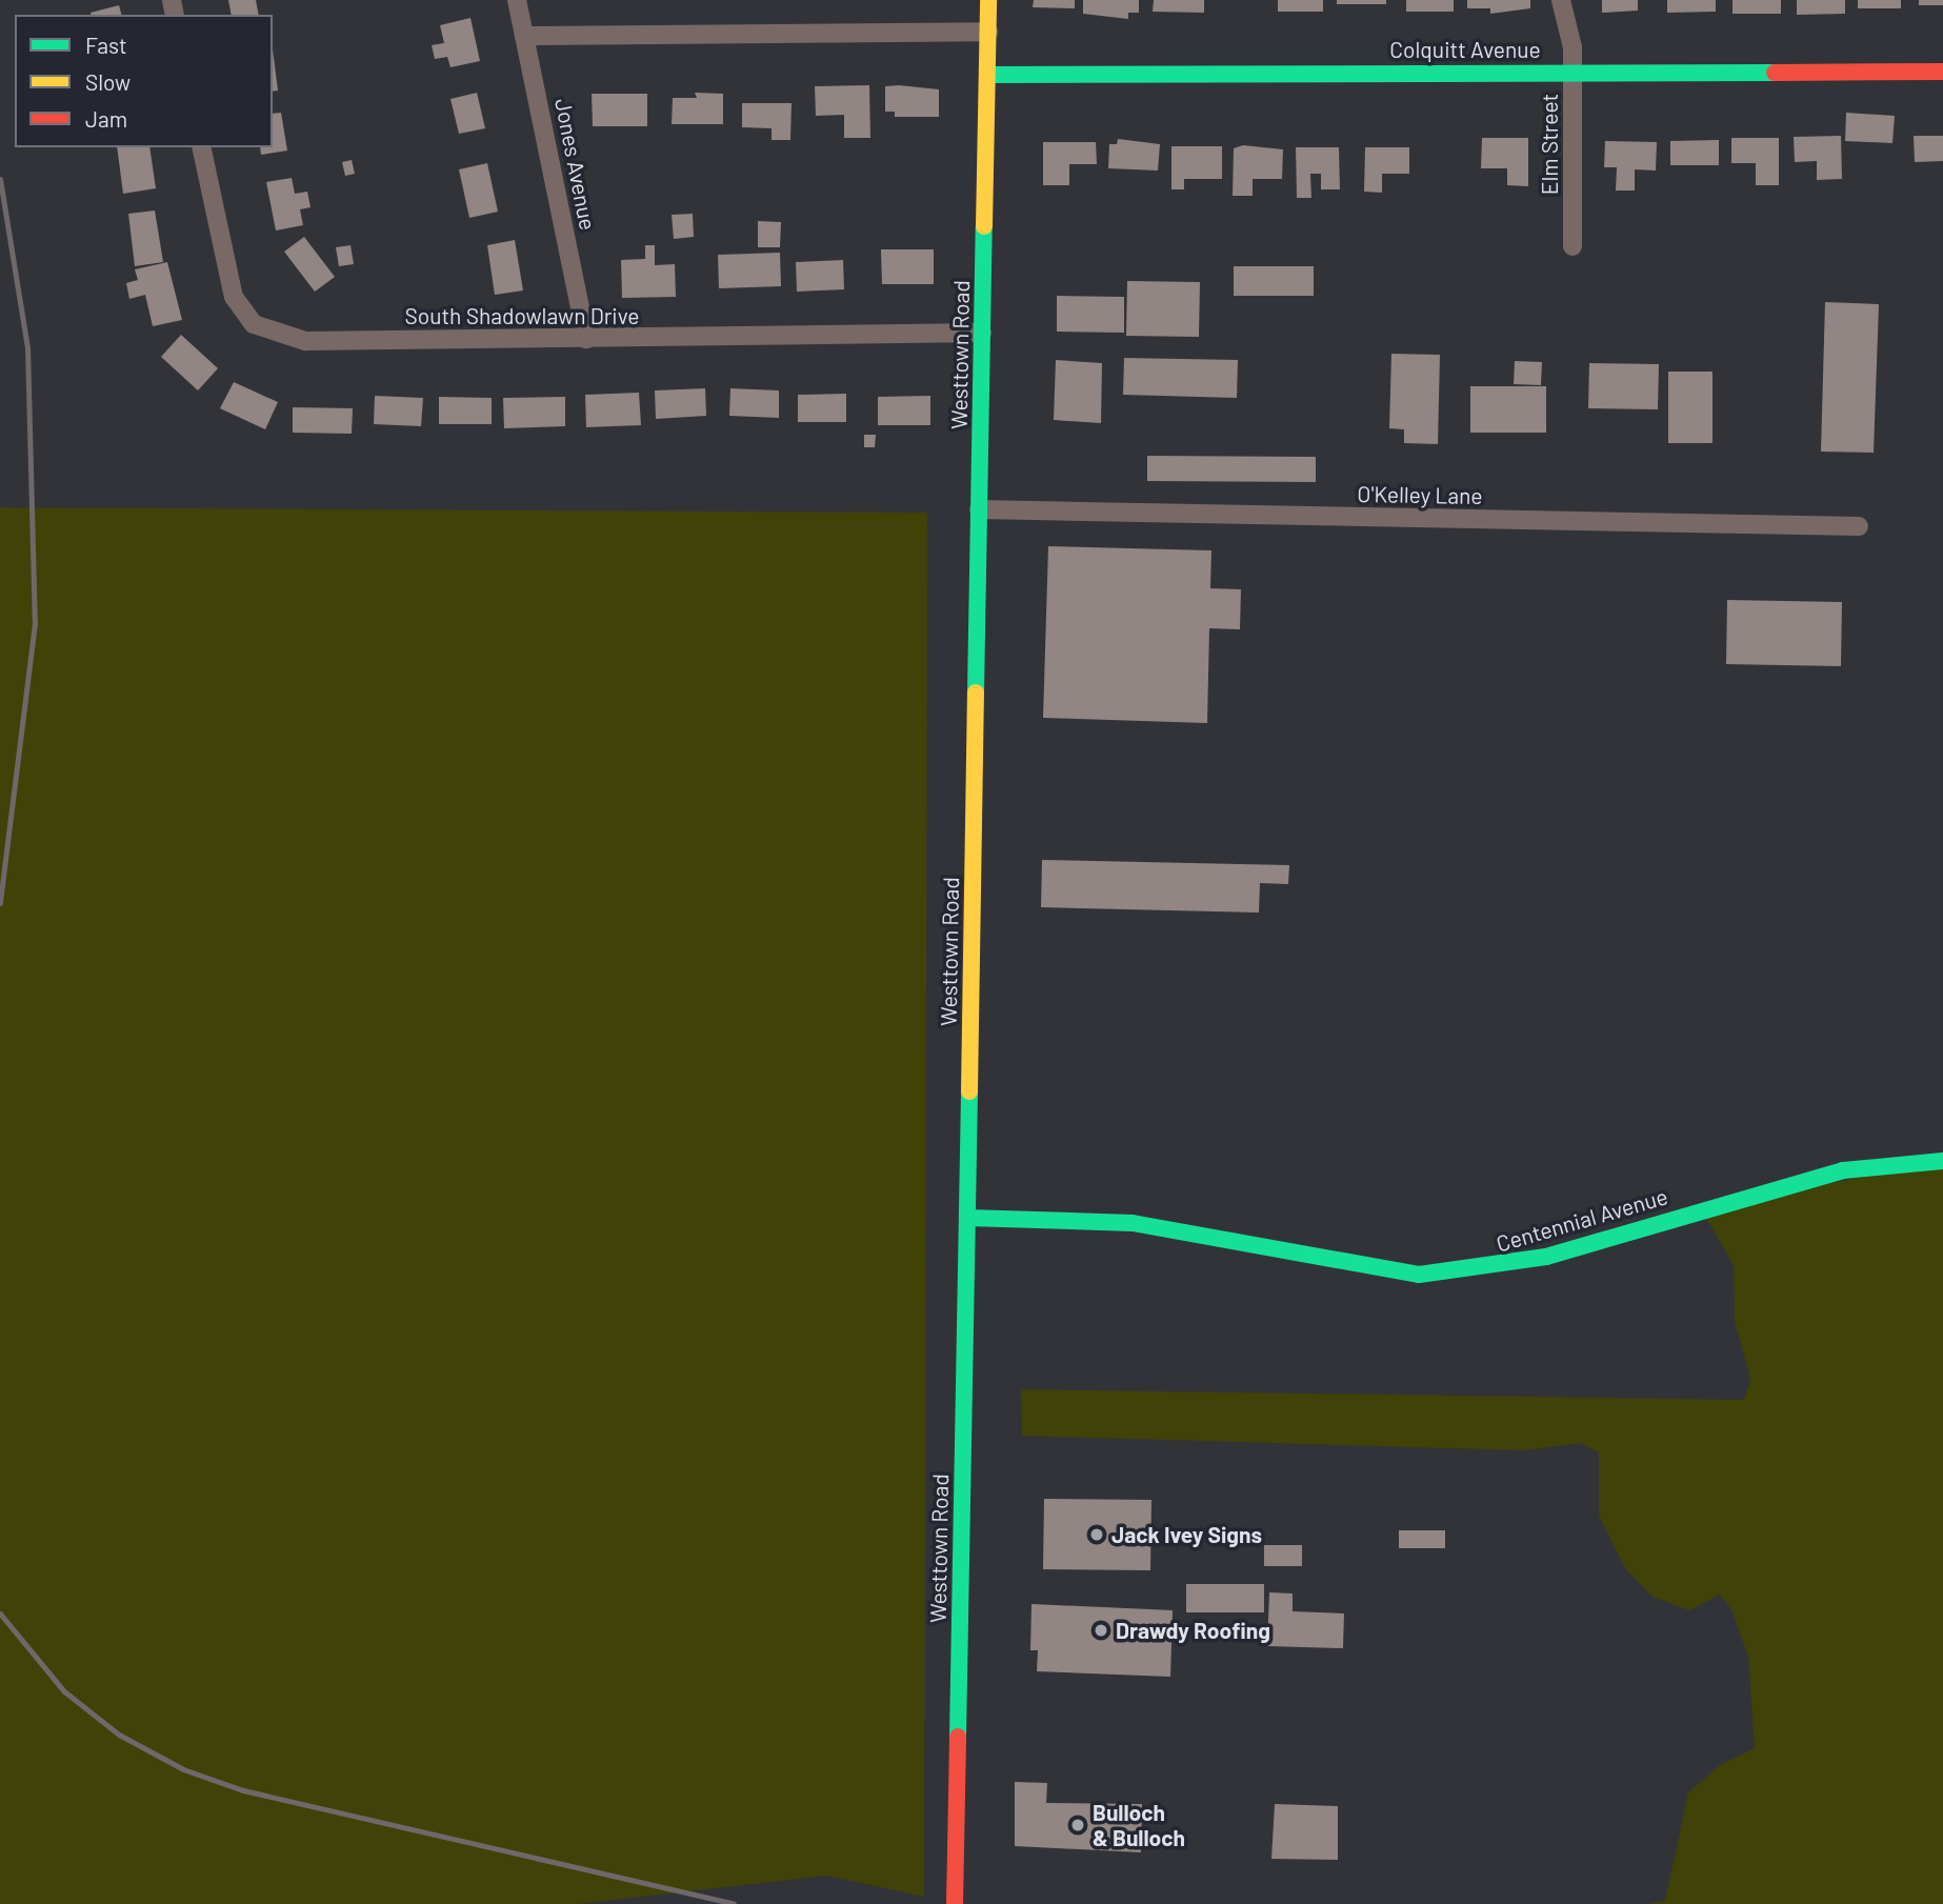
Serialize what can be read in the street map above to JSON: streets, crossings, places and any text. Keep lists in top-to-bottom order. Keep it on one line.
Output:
{"streets":{"street":["Colquitt Avenue","Elm Street","Jones Avenue","South Shadowlawn Drive","Westtown Road","O'Kelley Lane","Centennial Avenue"]},"crossings":[["Colquitt Avenue","Elm Street"],["Colquitt Avenue","Westtown Road"],["Jones Avenue","South Shadowlawn Drive"],["South Shadowlawn Drive","Westtown Road"],["Westtown Road","O'Kelley Lane"],["Westtown Road","Centennial Avenue"]],"places":["Jack Ivey Signs","Drawdy Roofing","Bulloch & Bulloch"],"legend":["Fast","Slow","Jam"]}
